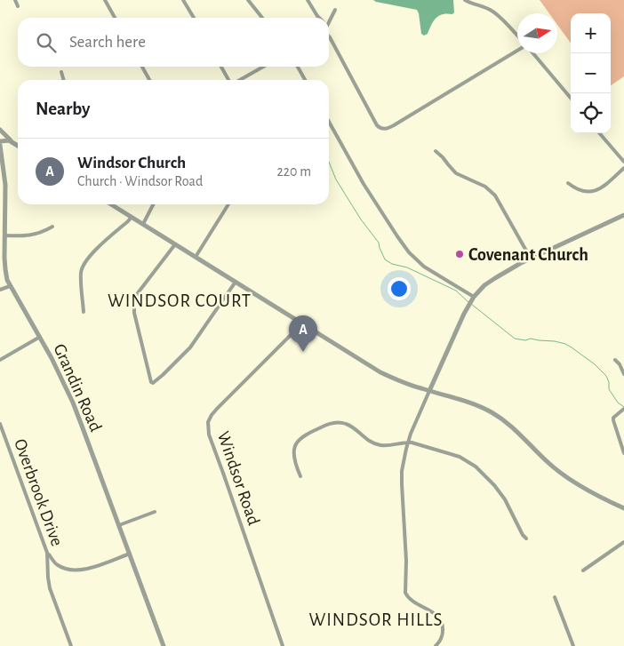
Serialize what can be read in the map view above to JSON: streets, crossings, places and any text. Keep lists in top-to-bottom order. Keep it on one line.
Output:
{"streets":{"street":["Grandin Road","Windsor Road","Overbrook Drive"]},"districts":["WINDSOR COURT","WINDSOR HILLS"],"places":["Covenant Church"],"north":"right","page":{"map_buttons":["+","−"],"search":"Search here","heading":"Nearby","list":[{"mark":"A","name":"Windsor Church","note":"Church · Windsor Road","value":"220 m"}],"pins":"A"}}
